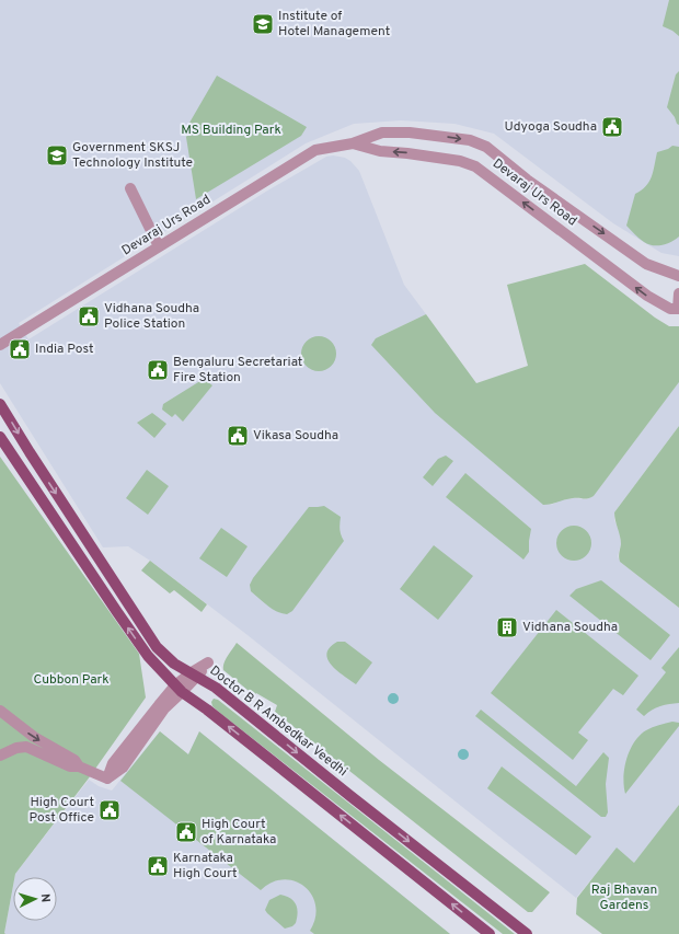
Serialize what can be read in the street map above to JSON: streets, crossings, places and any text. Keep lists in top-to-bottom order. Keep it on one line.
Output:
{"streets":{"main road":["Doctor B R Ambedkar Veedhi"],"street":["Devaraj Urs Road"]},"parks":["MS Building Park","Cubbon Park","Raj Bhavan Gardens"],"places":{"school or university":["Institute of Hotel Management","Government SKSJ Technology Institute"],"public building":["Udyoga Soudha","Vidhana Soudha Police Station","India Post","Bengaluru Secretariat Fire Station","Vikasa Soudha","High Court Post Office","High Court of Karnataka","Karnataka High Court"],"building":["Vidhana Soudha"]},"north":"right"}
